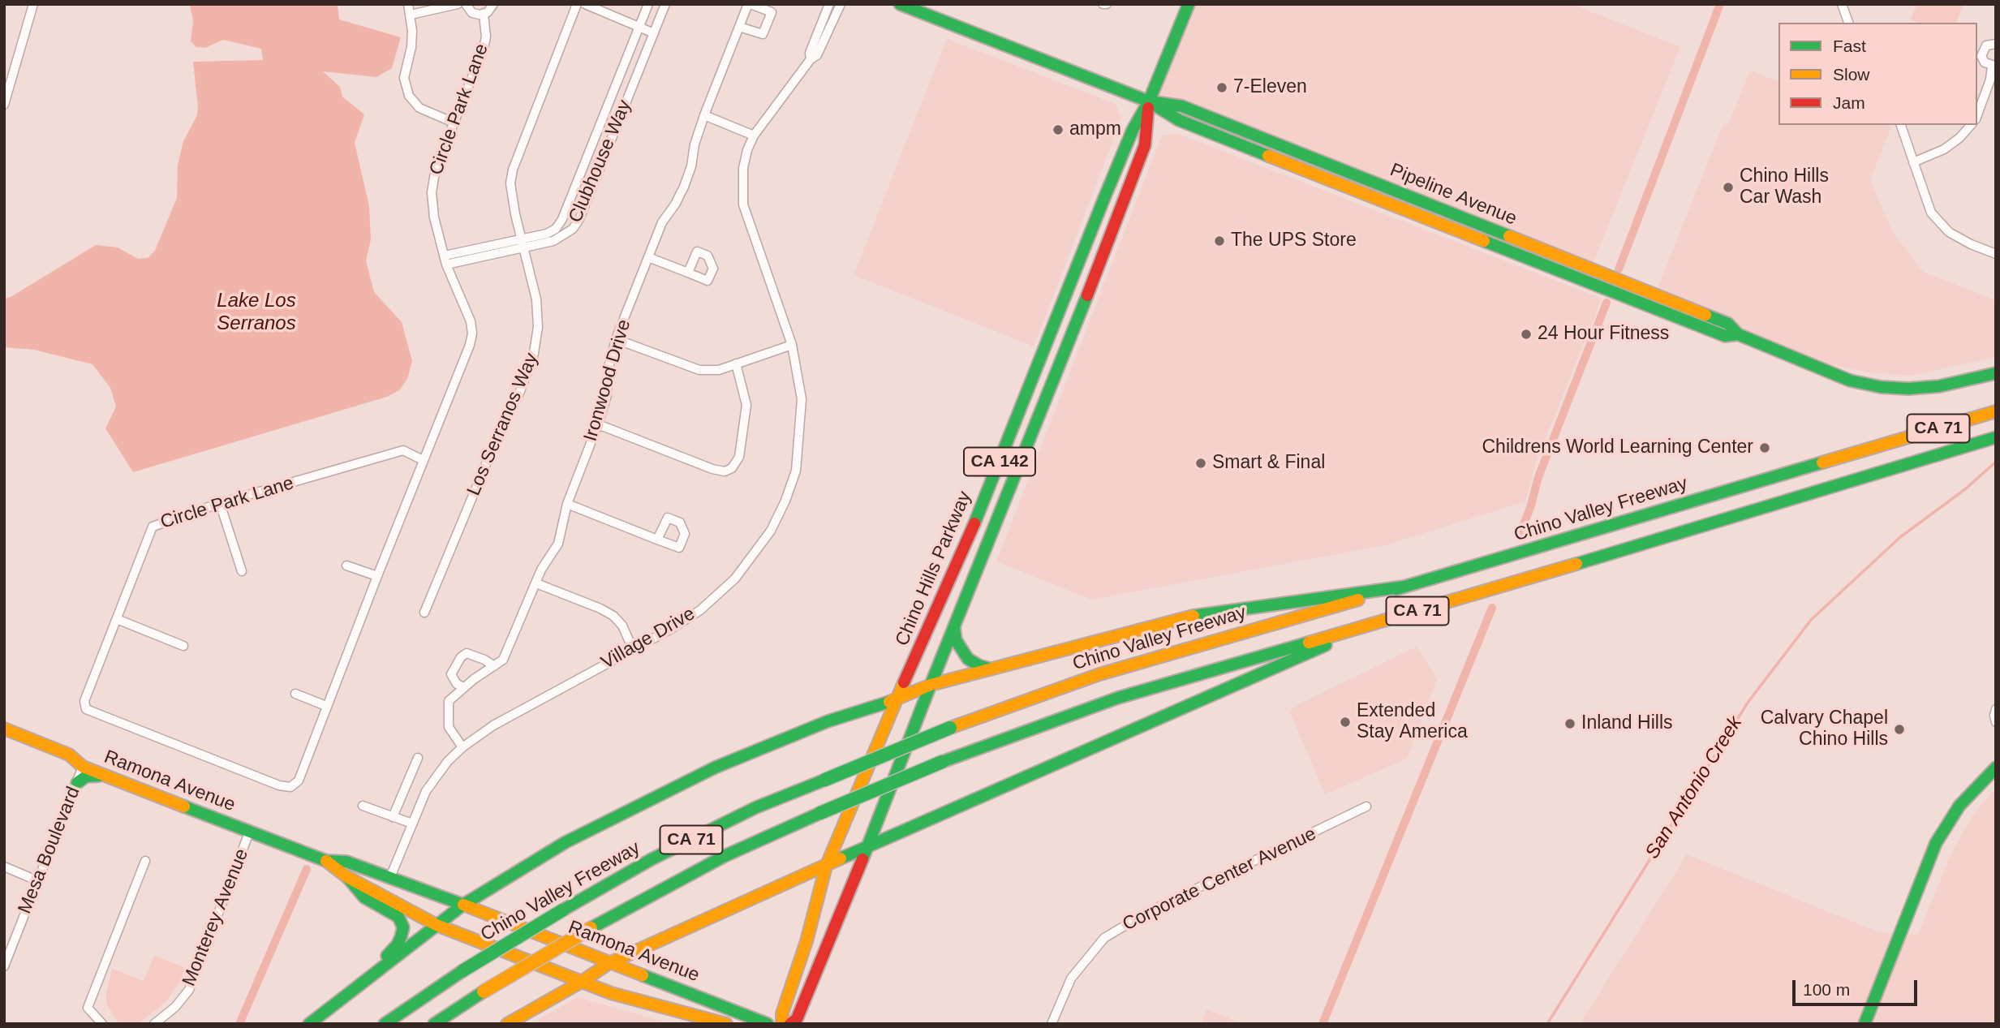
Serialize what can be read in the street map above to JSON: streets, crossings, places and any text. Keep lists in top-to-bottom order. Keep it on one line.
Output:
{"streets":{"main road":["Pipeline Avenue","CA 71","CA 142","Chino Valley Freeway","Chino Hills Parkway","Ramona Avenue"],"street":["Circle Park Lane","Clubhouse Way","Ironwood Drive","Los Serranos Way","Village Drive","Mesa Boulevard","Corporate Center Avenue","Monterey Avenue"]},"crossings":[["Circle Park Lane","Clubhouse Way"],["Clubhouse Way","Los Serranos Way"],["Pipeline Avenue","Chino Hills Parkway"],["Ironwood Drive","Village Drive"],["Village Drive","Ramona Avenue"],["Ramona Avenue","Mesa Boulevard"],["Ramona Avenue","Monterey Avenue"]],"water":["Lake Los Serranos","San Antonio Creek"],"places":["7-Eleven","ampm","Chino Hills Car Wash","The UPS Store","24 Hour Fitness","Childrens World Learning Center","Smart & Final","Extended Stay America","Inland Hills","Calvary Chapel Chino Hills"],"legend":["Fast","Slow","Jam"],"scale_bar":"100 m"}
